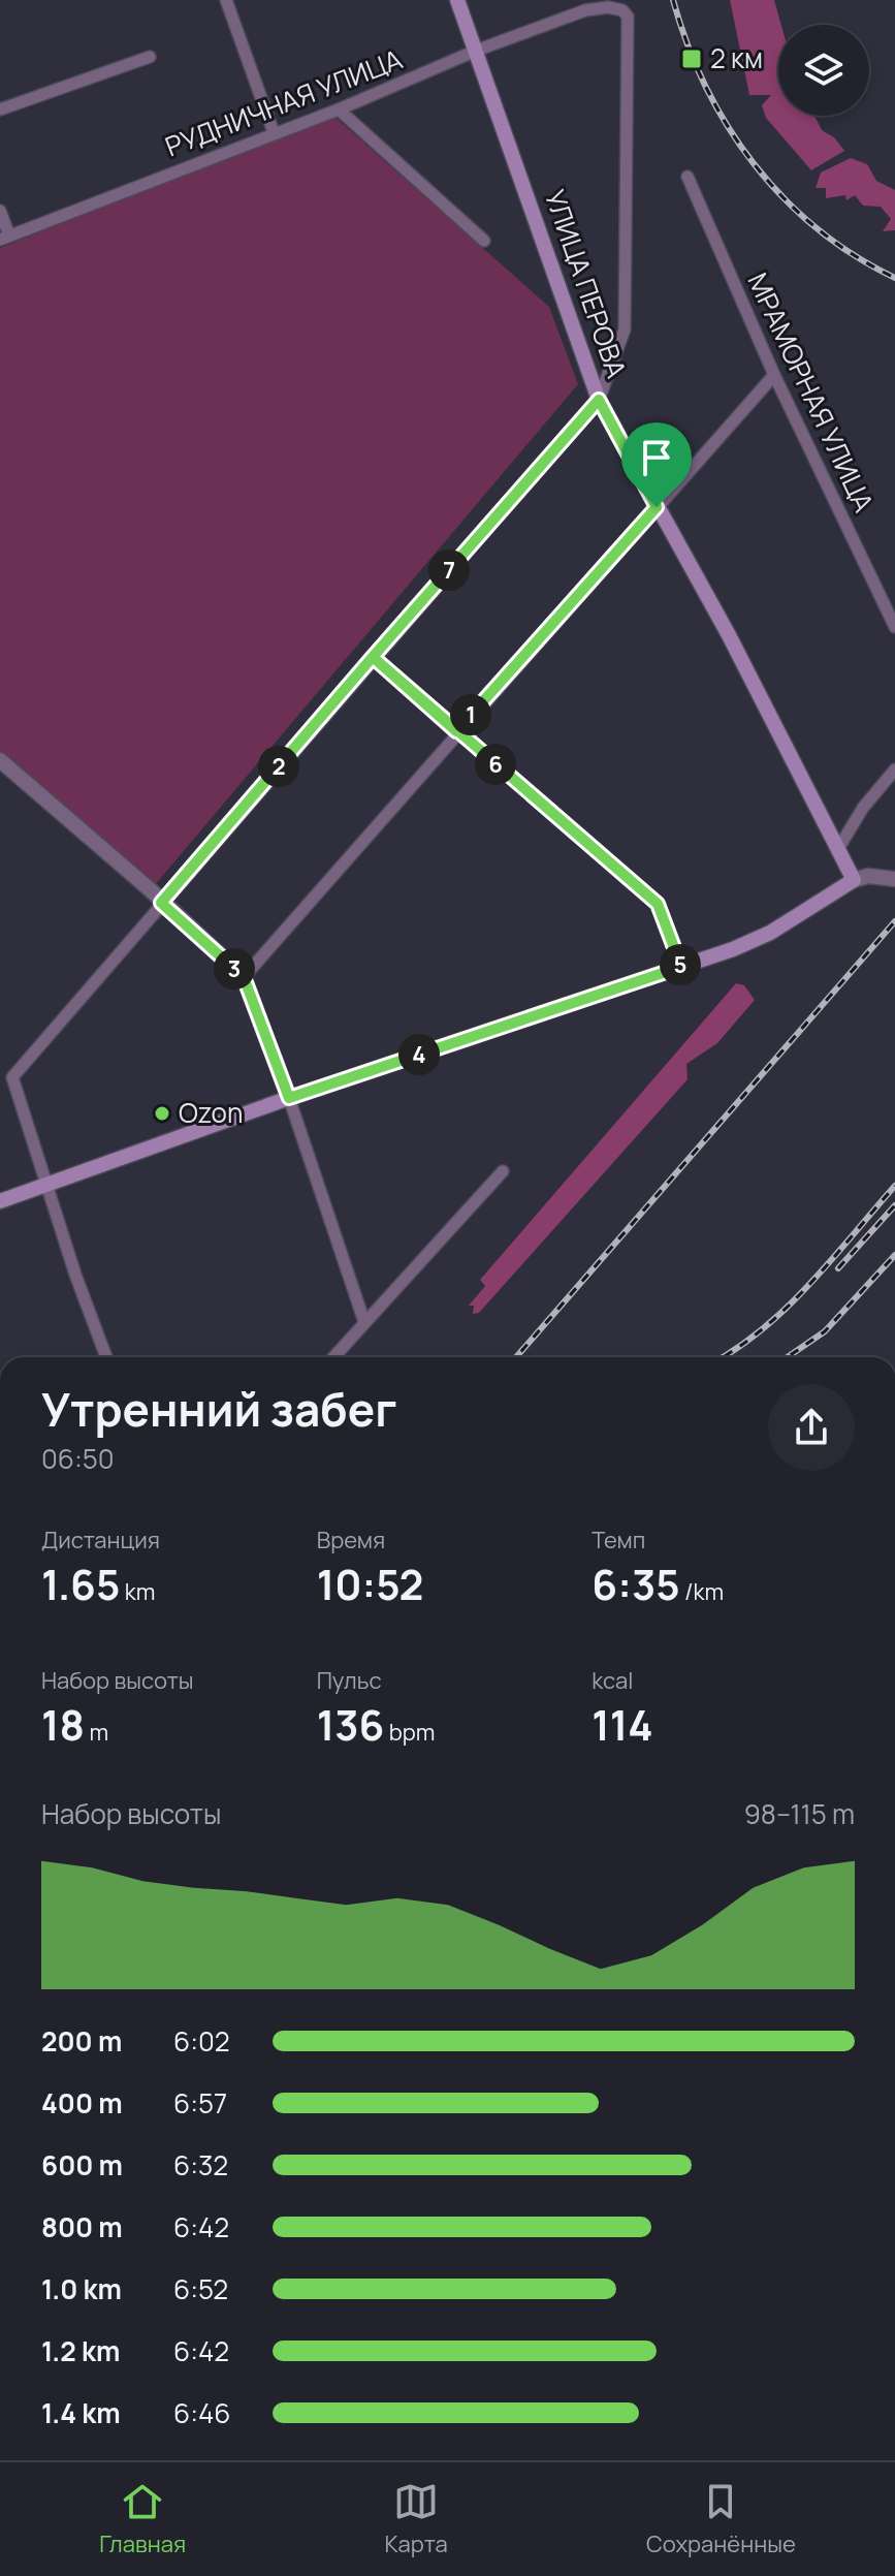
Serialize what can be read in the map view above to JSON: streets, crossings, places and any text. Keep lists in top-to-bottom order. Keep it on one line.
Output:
{"streets":{"main road":["УЛИЦА ПЕРОВА"],"street":["РУДНИЧНАЯ УЛИЦА","МРАМОРНАЯ УЛИЦА"]},"crossings":[["РУДНИЧНАЯ УЛИЦА","УЛИЦА ПЕРОВА"]],"places":{"transit":["2 км"],"other":["Ozon"]},"page":{"pins":["7","1","6","2","5","3","4"],"heading":["Утренний забег","06:50"],"stats":[["Дистанция","1.65 km"],["Время","10:52"],["Темп","6:35 /km"],["Набор высоты","18 m"],["Пульс","136 bpm"],["kcal","114"]],"chart":["Набор высоты","98–115 m"],"list":[{"name":"200 m","note":"6:02"},{"name":"400 m","note":"6:57"},{"name":"600 m","note":"6:32"},{"name":"800 m","note":"6:42"},{"name":"1.0 km","note":"6:52"},{"name":"1.2 km","note":"6:42"},{"name":"1.4 km","note":"6:46"}],"tabs":["Главная","Карта","Сохранённые"]}}
